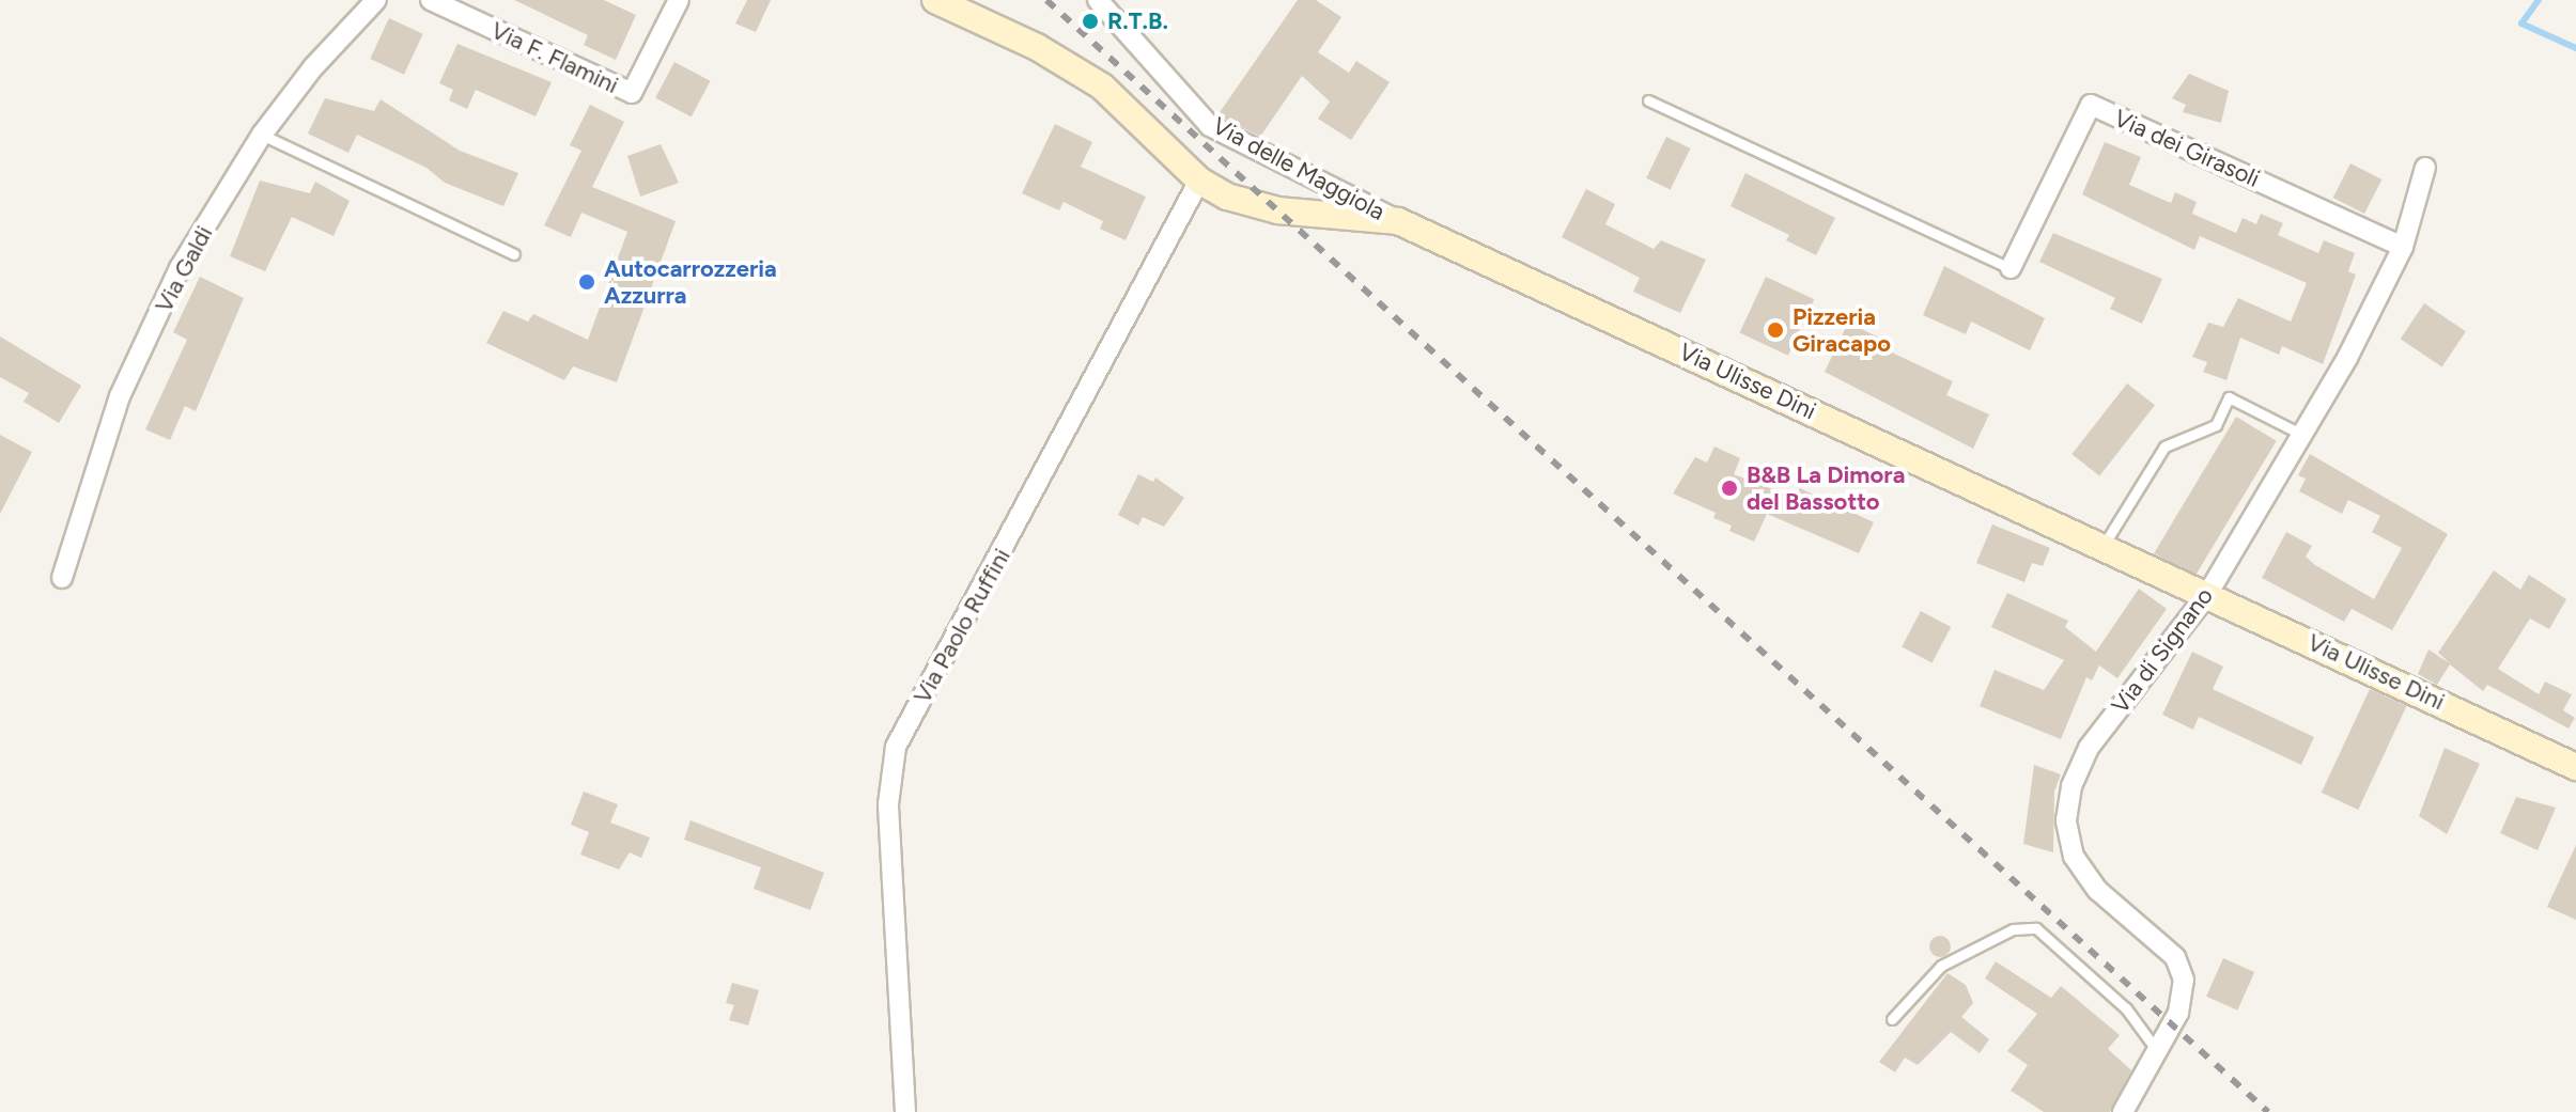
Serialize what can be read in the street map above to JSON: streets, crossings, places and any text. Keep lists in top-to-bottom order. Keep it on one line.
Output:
{"streets":{"street":["Via F. Flamini","Via dei Girasoli","Via delle Maggiola","Via Galdi","Via Ulisse Dini","Via Paolo Ruffini","Via di Signano"]},"crossings":[["Via dei Girasoli","Via di Signano"],["Via delle Maggiola","Via Ulisse Dini"],["Via Ulisse Dini","Via Paolo Ruffini"],["Via Ulisse Dini","Via di Signano"]],"places":["R.T.B.","Autocarrozzeria Azzurra","Pizzeria Giracapo","B&B La Dimora del Bassotto"]}
